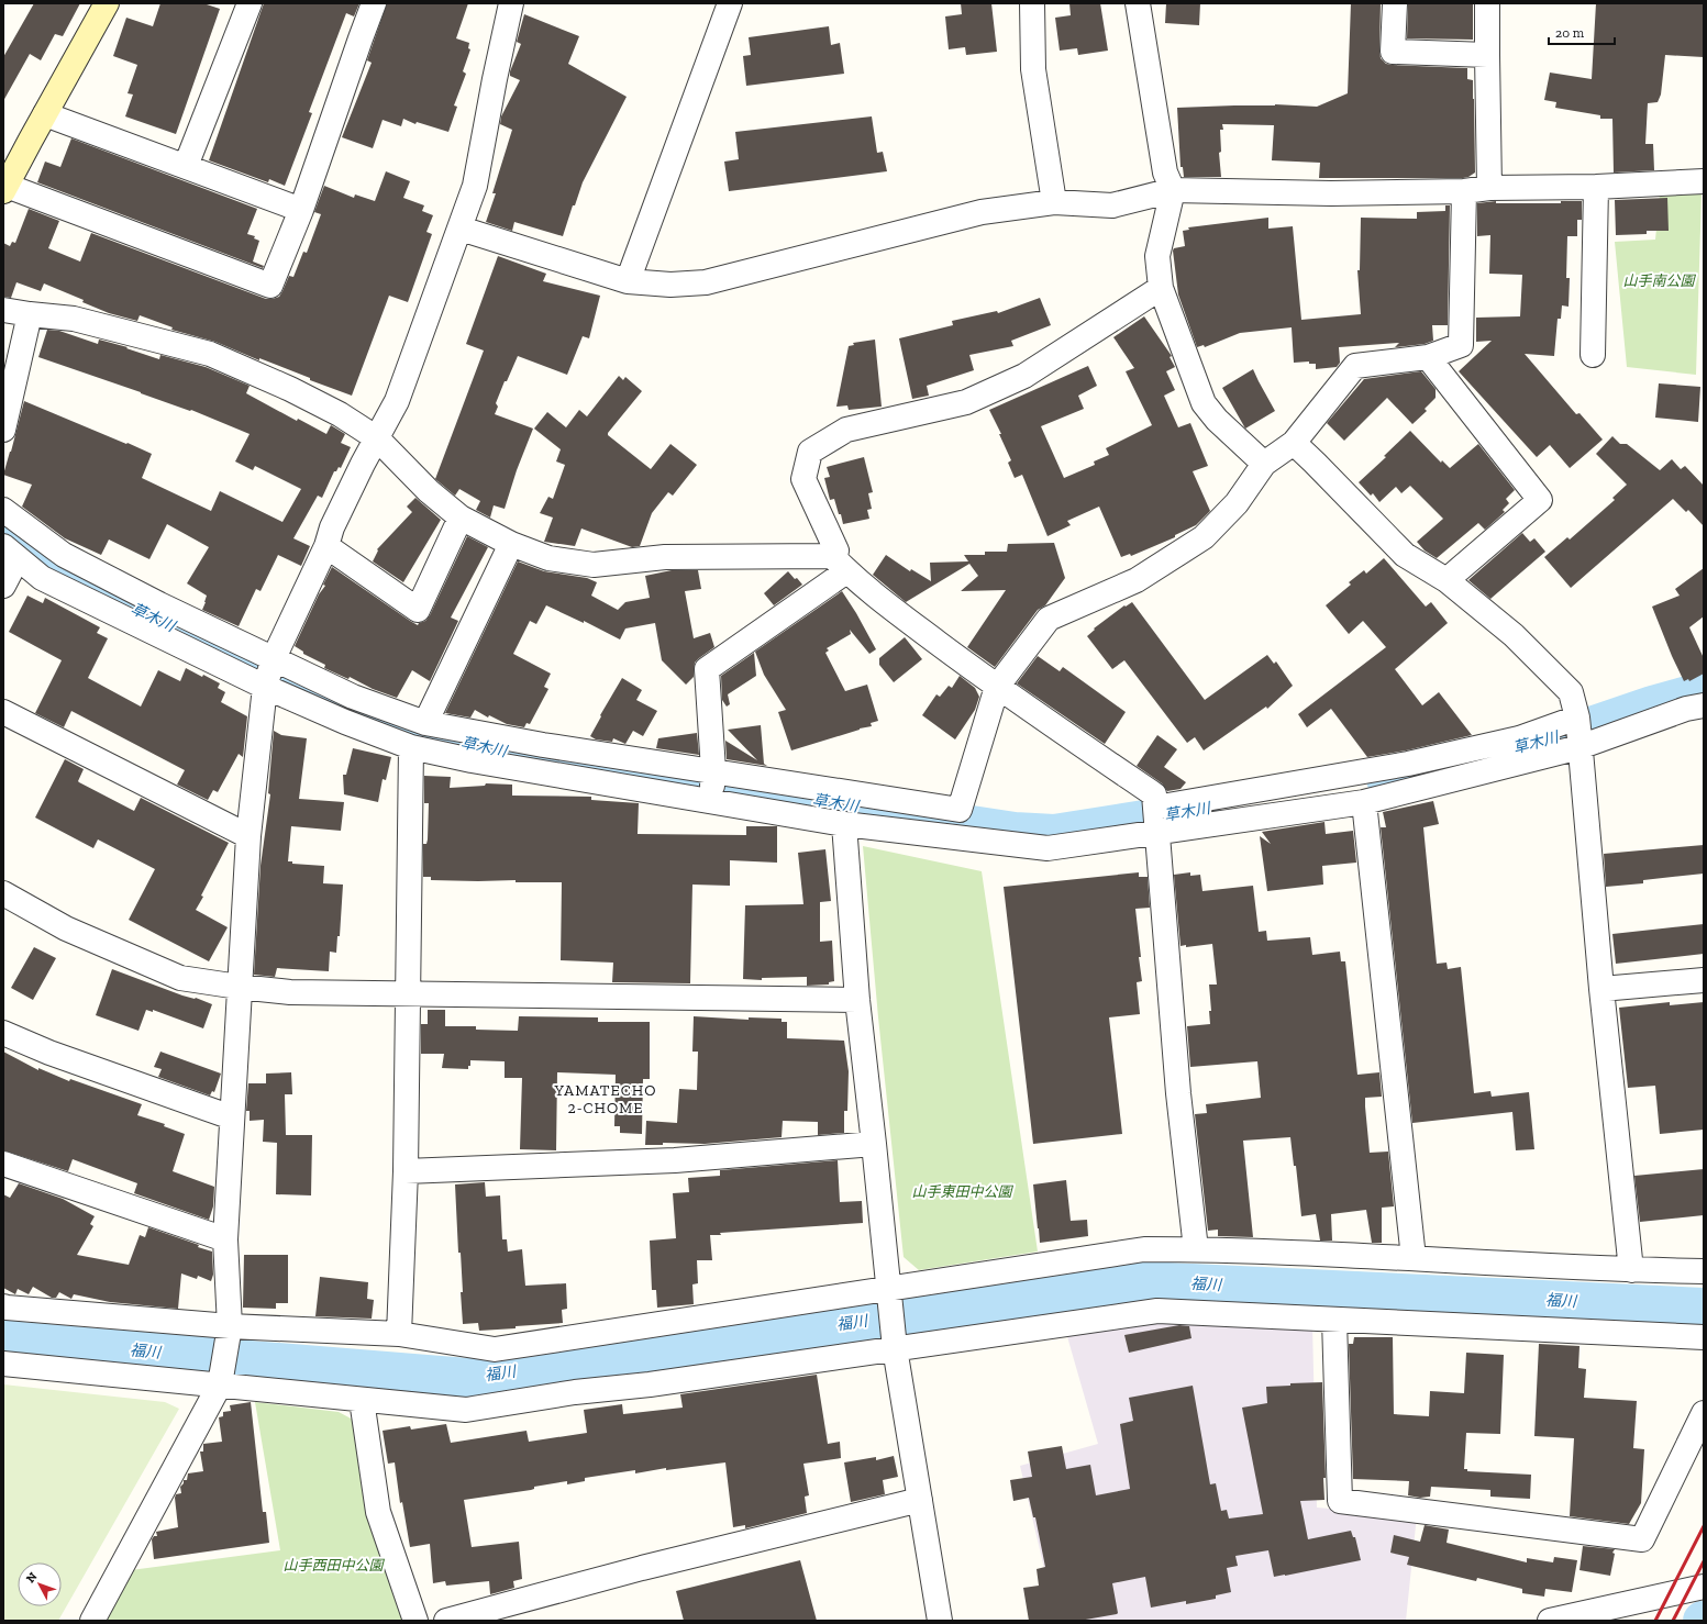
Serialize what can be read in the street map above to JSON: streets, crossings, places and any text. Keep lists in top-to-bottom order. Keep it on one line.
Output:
{"districts":["YAMATECHO 2-CHOME"],"water":["草木川","福川"],"parks":["山手南公園","山手東田中公園","山手西田中公園"],"scale_bar":"20 m","north":"top left"}
